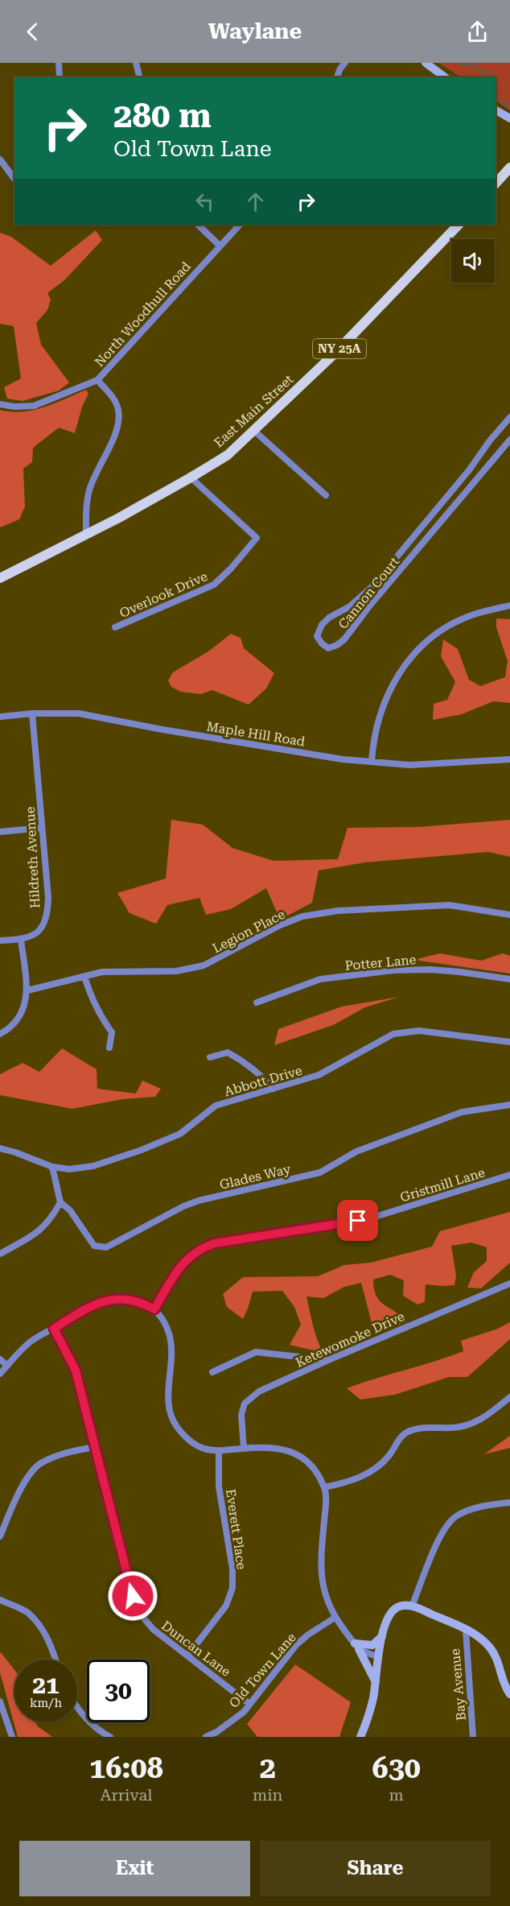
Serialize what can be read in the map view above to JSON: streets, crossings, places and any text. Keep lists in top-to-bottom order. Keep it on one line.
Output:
{"streets":{"main road":["NY 25A","East Main Street"],"street":["North Woodhull Road","Cannon Court","Overlook Drive","Maple Hill Road","Hildreth Avenue","Legion Place","Potter Lane","Abbott Drive","Glades Way","Gristmill Lane","Ketewomoke Drive","Everett Place","Duncan Lane","Old Town Lane","Bay Avenue"]},"crossings":[["North Woodhull Road","East Main Street"],["East Main Street","Overlook Drive"],["Maple Hill Road","Hildreth Avenue"],["Abbott Drive","Glades Way"],["Everett Place","Duncan Lane"],["Duncan Lane","Old Town Lane"]],"page":{"header":"Waylane","turn":["280 m","Old Town Lane"],"speed":"21 km/h","limit":"30","eta":["16:08","Arrival","2","min","630","m"],"buttons":["Exit","Share"]}}
